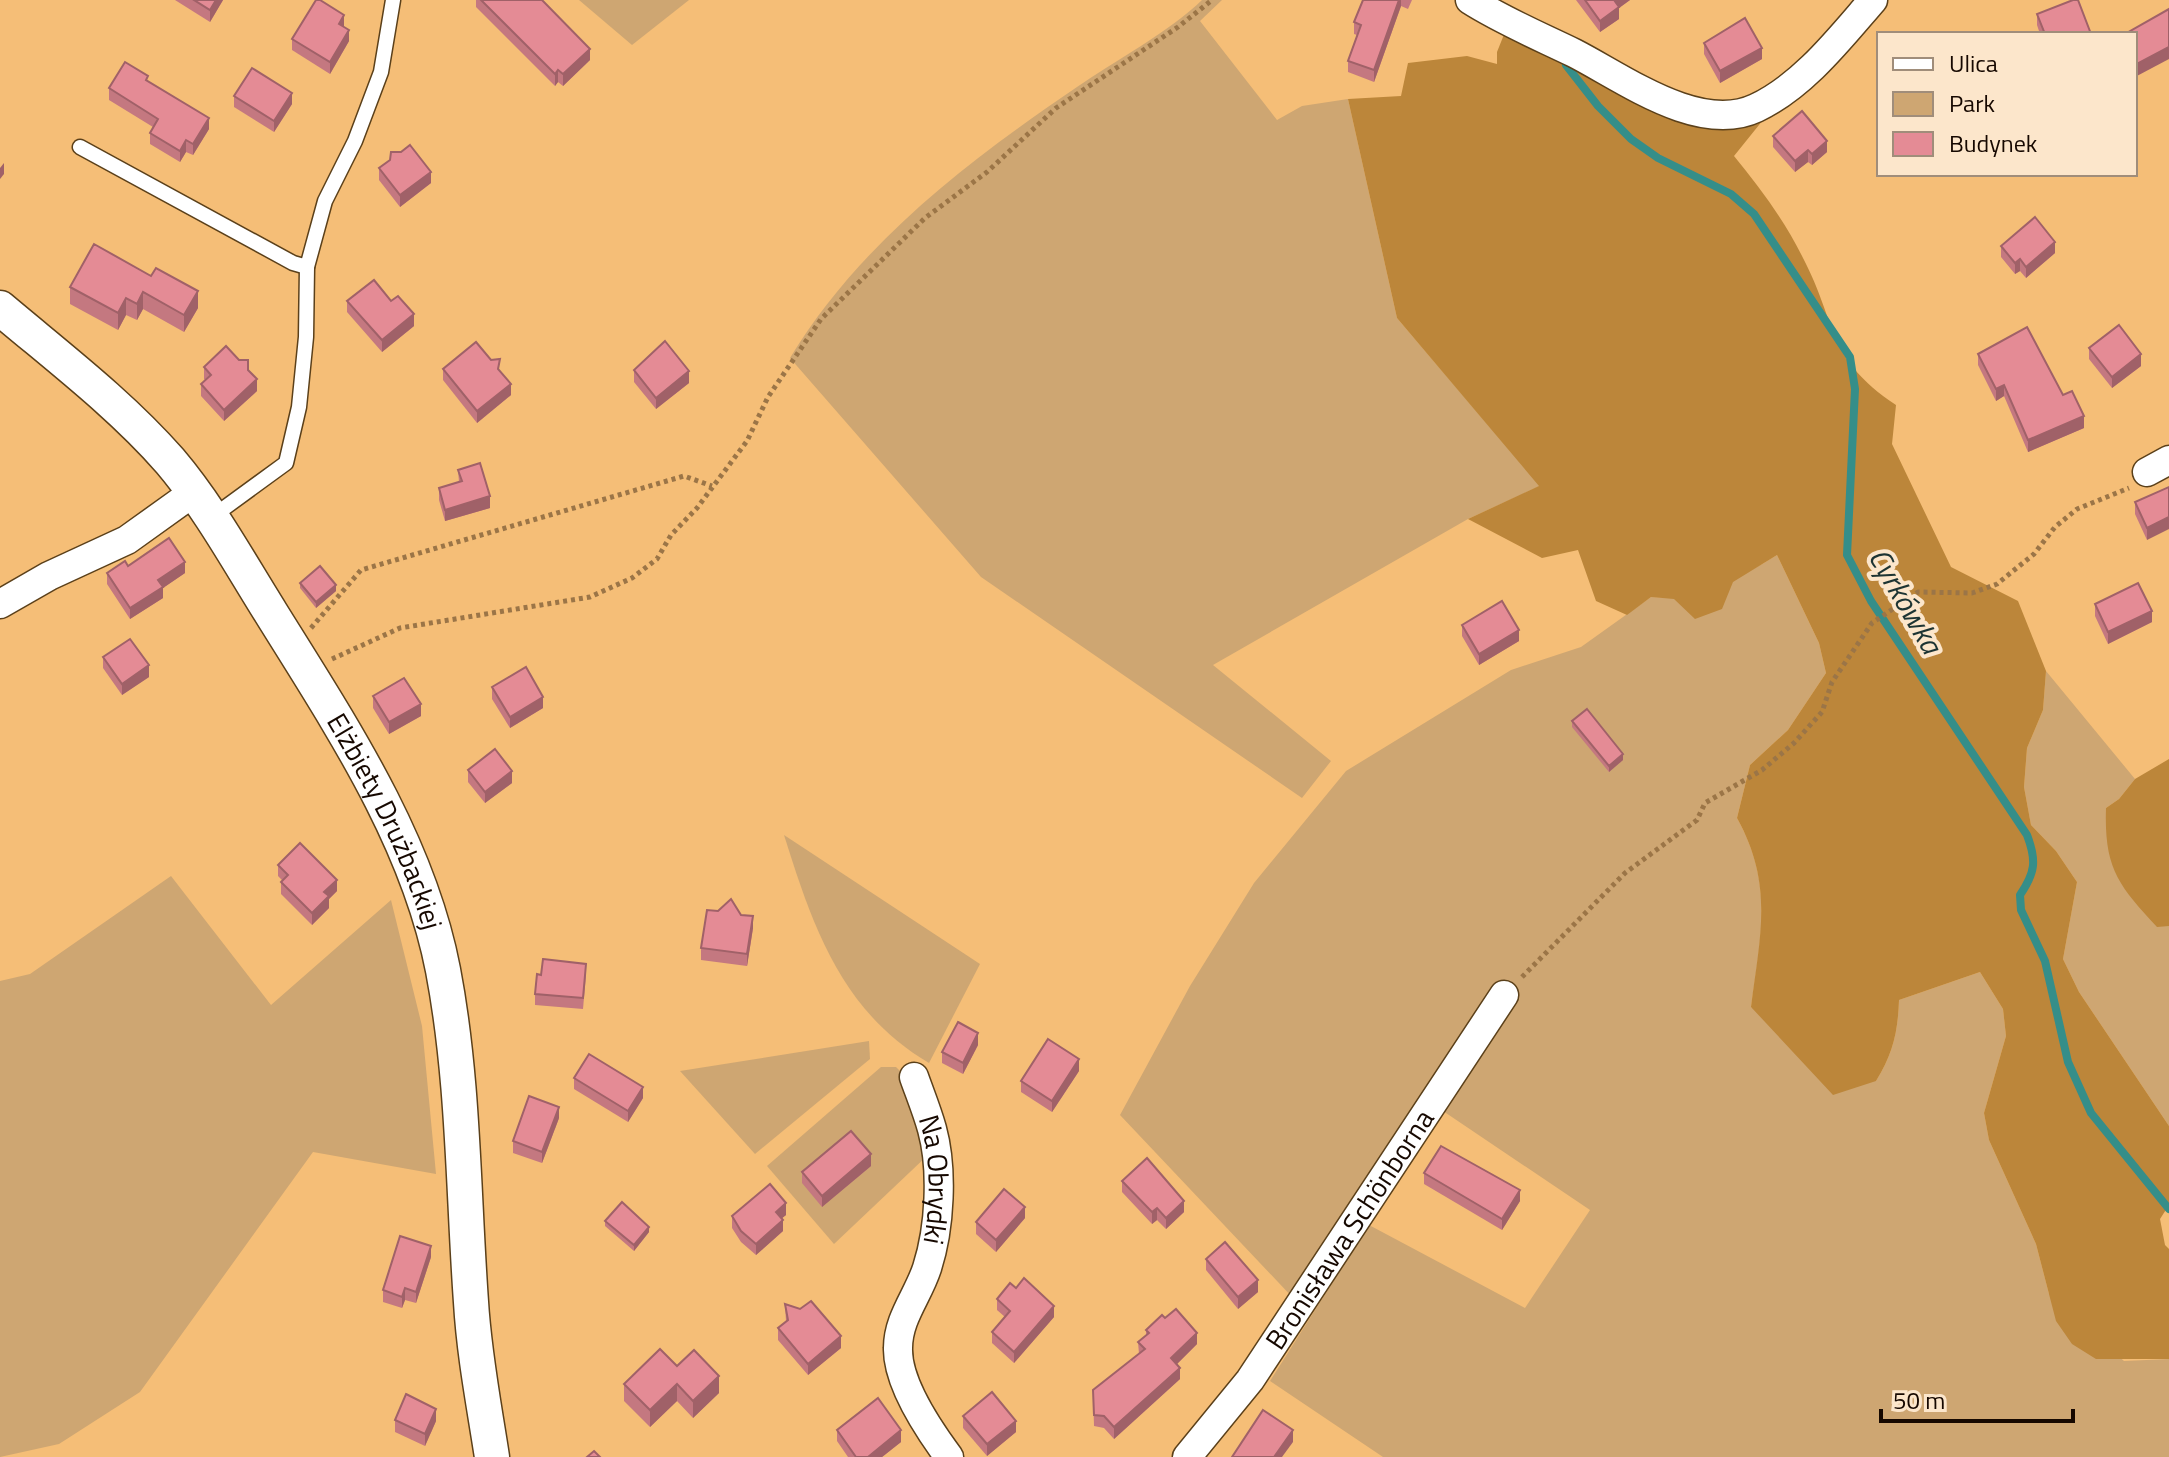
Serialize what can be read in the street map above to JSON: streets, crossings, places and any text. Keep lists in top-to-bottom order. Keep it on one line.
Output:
{"streets":{"street":["Elżbiety Drużbackiej","Na Obrydki","Bronisława Schönborna"]},"water":["Cyrkówka"],"legend":["Ulica","Park","Budynek"],"scale_bar":"50 m"}
